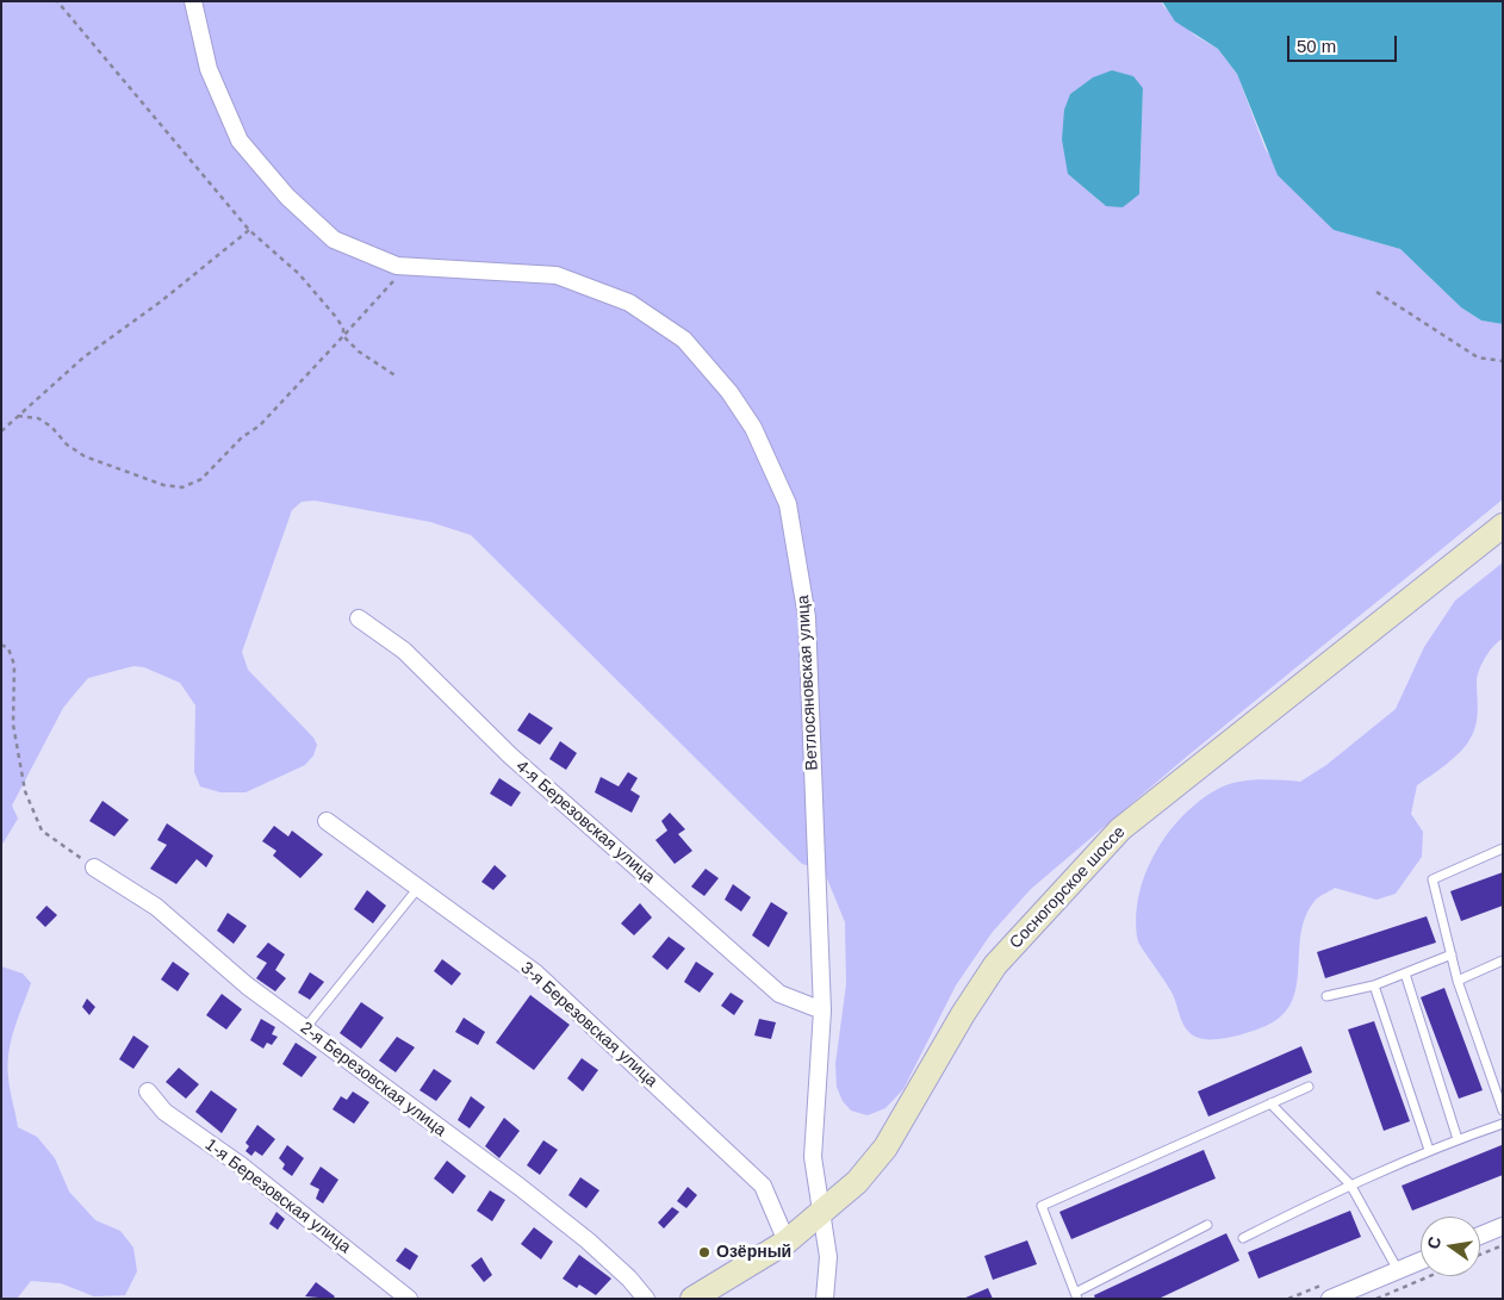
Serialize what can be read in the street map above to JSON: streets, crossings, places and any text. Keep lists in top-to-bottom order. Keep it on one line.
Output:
{"streets":{"main road":["Сосногорское шоссе"],"street":["Ветлосяновская улица","4-я Березовская улица","3-я Березовская улица","2-я Березовская улица","1-я Березовская улица"]},"crossings":[["Ветлосяновская улица","4-я Березовская улица"],["Ветлосяновская улица","Сосногорское шоссе"],["Сосногорское шоссе","3-я Березовская улица"]],"places":["Озёрный"],"scale_bar":"50 m","north":"left"}
